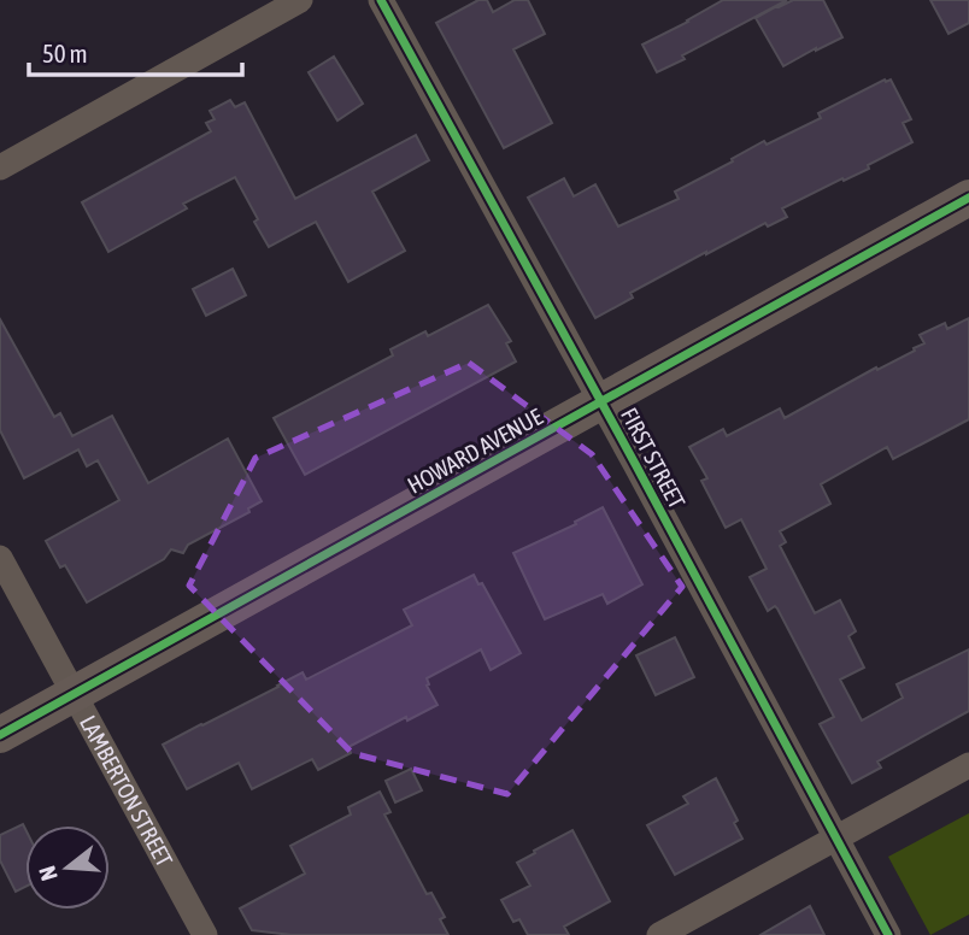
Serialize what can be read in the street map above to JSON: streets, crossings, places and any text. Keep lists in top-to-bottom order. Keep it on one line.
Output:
{"streets":{"main road":["HOWARD AVENUE"],"street":["FIRST STREET","LAMBERTON STREET"]},"crossings":[["HOWARD AVENUE","FIRST STREET"],["HOWARD AVENUE","LAMBERTON STREET"]],"scale_bar":"50 m","north":"left"}
